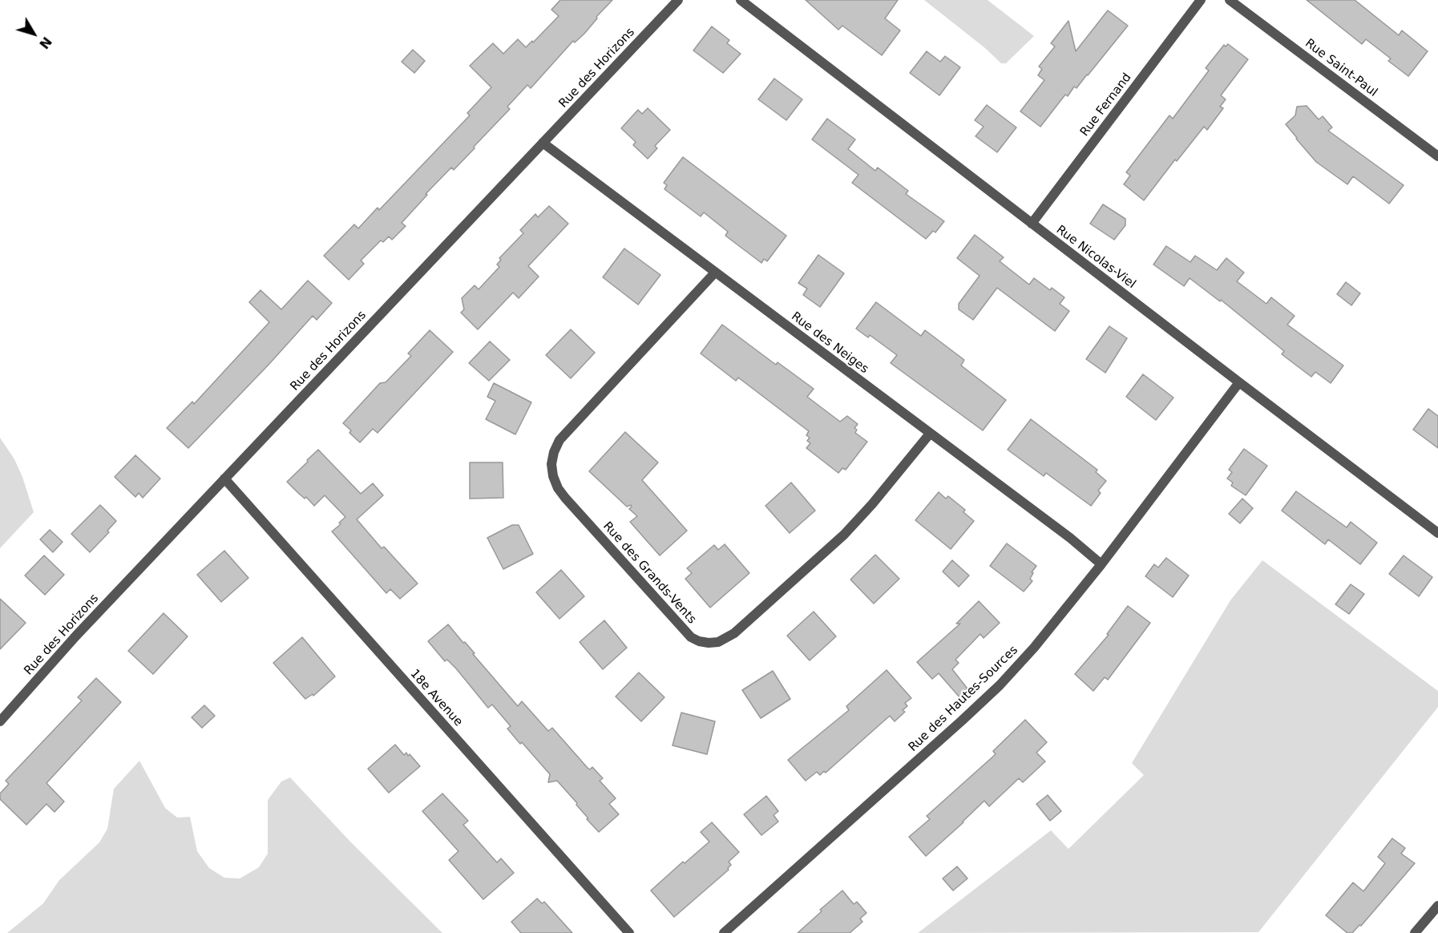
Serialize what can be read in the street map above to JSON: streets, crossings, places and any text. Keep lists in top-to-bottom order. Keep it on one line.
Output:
{"streets":{"street":["Rue des Horizons","Rue Saint-Paul","Rue Fernand","Rue Nicolas-Viel","Rue des Neiges","Rue des Grands-Vents","18e Avenue","Rue des Hautes-Sources"]},"crossings":[["Rue des Horizons","Rue des Neiges"],["Rue des Horizons","18e Avenue"],["Rue Fernand","Rue Nicolas-Viel"],["Rue Nicolas-Viel","Rue des Hautes-Sources"],["Rue des Neiges","Rue des Grands-Vents"],["Rue des Neiges","Rue des Hautes-Sources"]],"north":"bottom right"}
